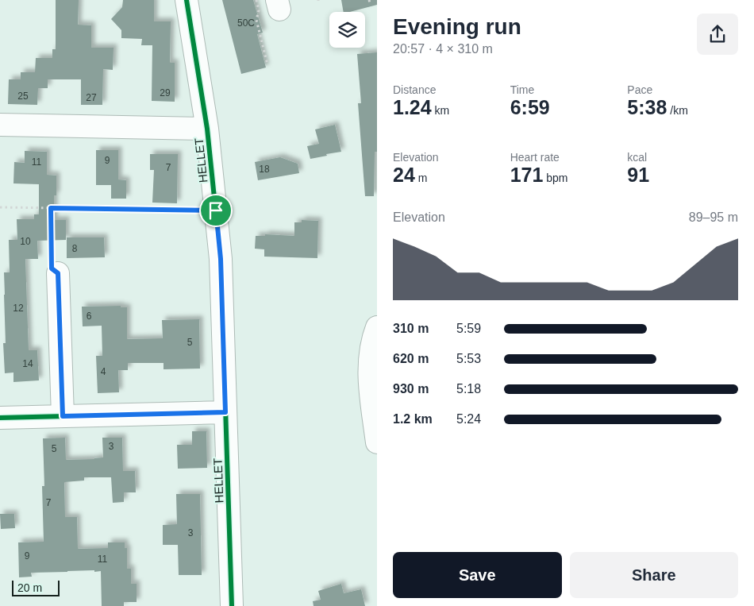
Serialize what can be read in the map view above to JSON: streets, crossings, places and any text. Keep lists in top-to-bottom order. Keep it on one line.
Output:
{"streets":{"street":["HELLET"]},"house_numbers":["50C","29","25","27","9","11","7","18","10","8","12","6","5","14","4","3","5","7","3","9","11"],"scale_bar":"20 m","page":{"heading":["Evening run","20:57 · 4 × 310 m"],"stats":[["Distance","1.24 km"],["Time","6:59"],["Pace","5:38 /km"],["Elevation","24 m"],["Heart rate","171 bpm"],["kcal","91"]],"chart":["Elevation","89–95 m"],"list":[{"name":"310 m","note":"5:59"},{"name":"620 m","note":"5:53"},{"name":"930 m","note":"5:18"},{"name":"1.2 km","note":"5:24"}],"buttons":["Save","Share"],"scale":"20 m"}}
